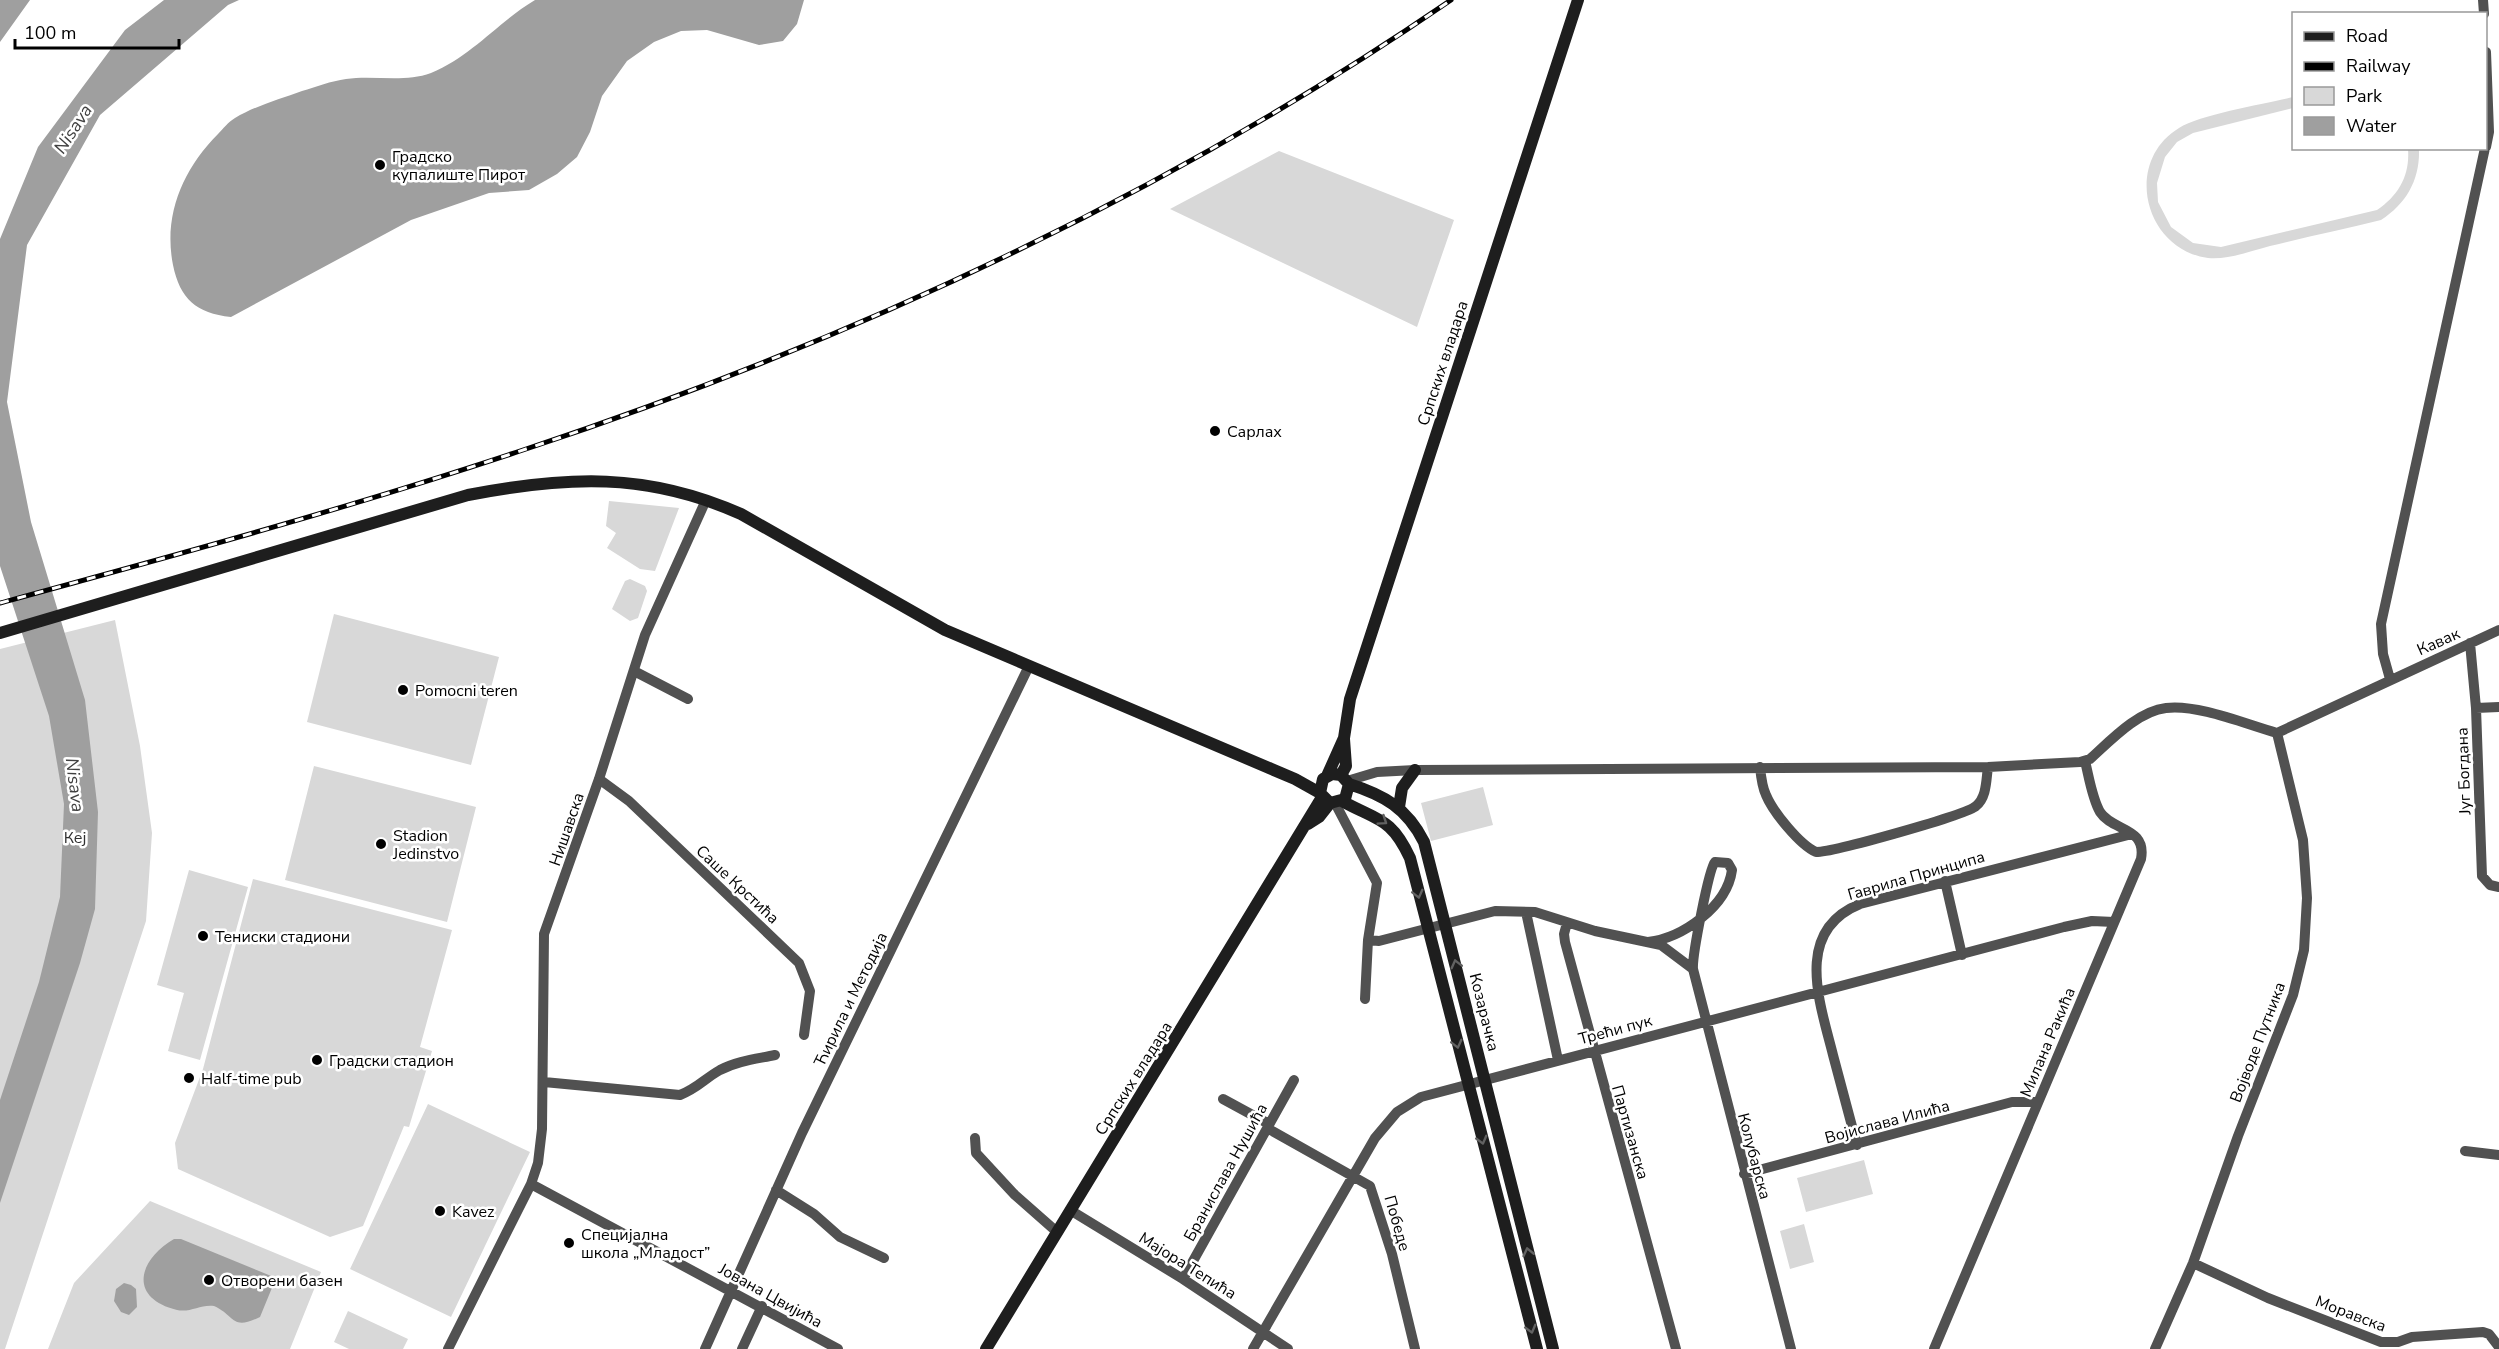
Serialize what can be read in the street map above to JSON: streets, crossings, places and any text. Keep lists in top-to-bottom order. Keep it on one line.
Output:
{"streets":{"street":["Српских владара","Кавак","Југ Богдана","Нишавска","Гаврила Принципа","Саше Крстића","Ћирила и Методија","Козарачка","Трећи пук","Милана Ракића","Војводе Путника","Војислава Илића","Партизанска","Колубарска","Бранислава Нушића","Победе","Мајора Тепића","Јована Цвијића","Моравска"]},"crossings":[["Српских владара","Козарачка"],["Српских владара","Мајора Тепића"],["Кавак","Југ Богдана"],["Кавак","Војводе Путника"],["Нишавска","Саше Крстића"],["Нишавска","Јована Цвијића"],["Гаврила Принципа","Трећи пук"],["Гаврила Принципа","Милана Ракића"],["Гаврила Принципа","Војислава Илића"],["Ћирила и Методија","Јована Цвијића"],["Козарачка","Трећи пук"],["Козарачка","Колубарска"],["Трећи пук","Милана Ракића"],["Трећи пук","Партизанска"],["Трећи пук","Колубарска"],["Трећи пук","Победе"],["Трећи пук","Мајора Тепића"],["Милана Ракића","Војислава Илића"],["Војводе Путника","Моравска"],["Војислава Илића","Колубарска"],["Партизанска","Колубарска"],["Бранислава Нушића","Победе"],["Бранислава Нушића","Мајора Тепића"]],"water":["Nisava"],"parks":["Кеј"],"places":["Градско купалиште Пирот","Сарлах","Pomocni teren","Stadion Jedinstvo","Тениски стадиони","Градски стадион","Half-time pub","Kavez","Специјална школа „Младост”","Отворени базен"],"legend":["Road","Railway","Park","Water"],"scale_bar":"100 m"}
